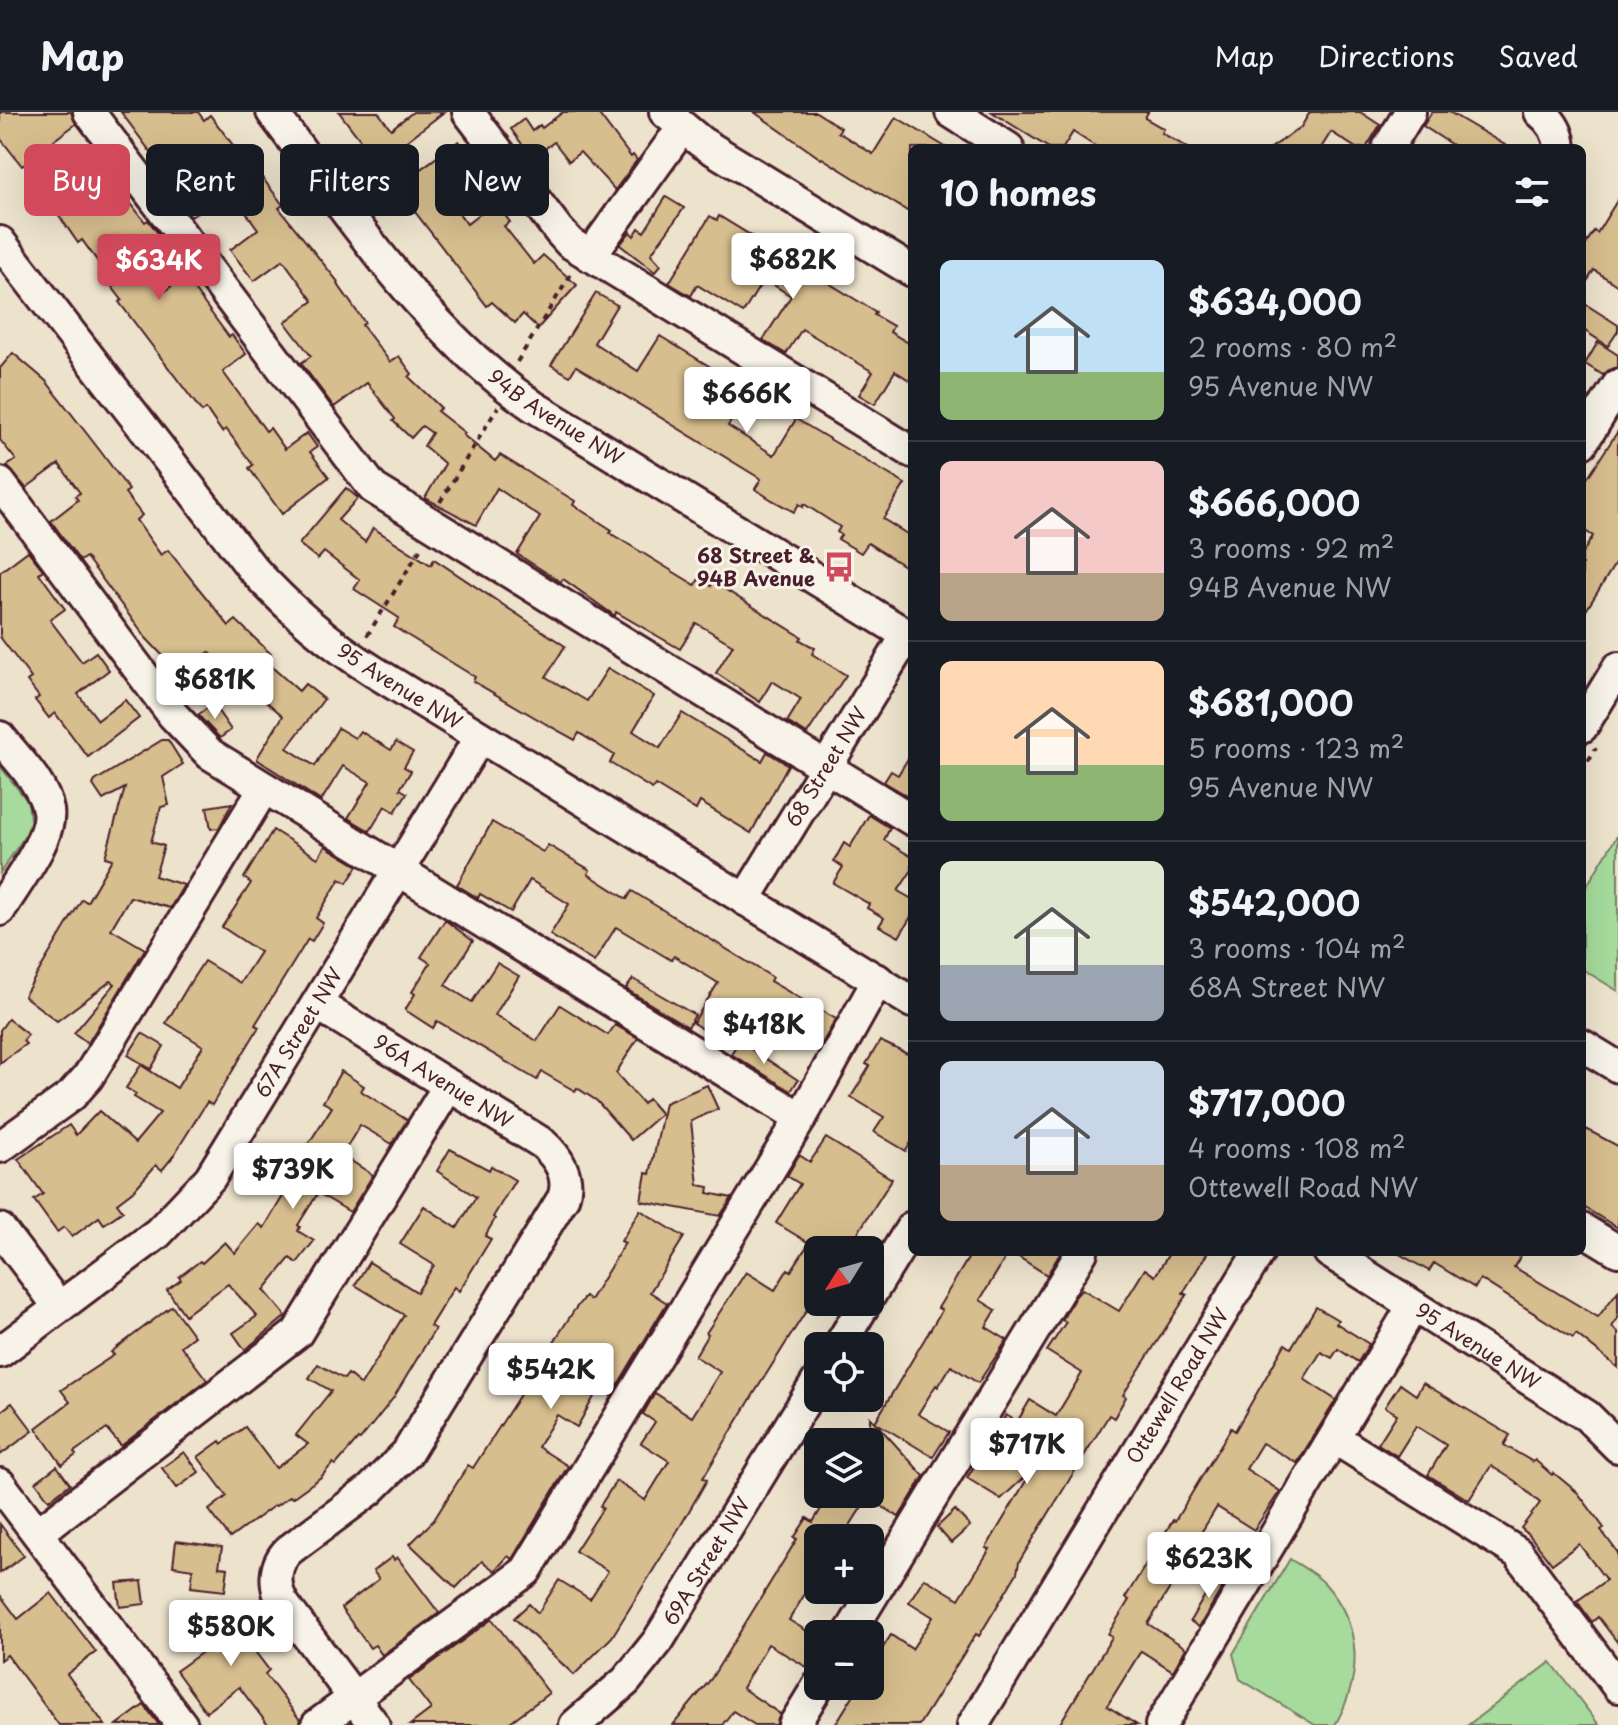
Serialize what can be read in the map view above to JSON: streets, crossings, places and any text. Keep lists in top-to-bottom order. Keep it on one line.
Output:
{"streets":{"street":["94B Avenue NW","95 Avenue NW","68 Street NW","67A Street NW","96A Avenue NW","Ottewell Road NW","69A Street NW"]},"crossings":[["95 Avenue NW","68 Street NW"],["95 Avenue NW","67A Street NW"],["67A Street NW","96A Avenue NW"]],"places":{"bus stop":["68 Street & 94B Avenue"]},"north":"bottom left","page":{"header":"Map","nav":["Map","Directions","Saved"],"chip":["Buy","Rent","Filters","New"],"heading":"10 homes","price":["$682K","$634K","$666K","$681K","$418K","$739K","$542K","$717K","$623K","$580K"],"list":[{"name":"$634,000","note":"2 rooms · 80 m² · 95 Avenue NW"},{"name":"$666,000","note":"3 rooms · 92 m² · 94B Avenue NW"},{"name":"$681,000","note":"5 rooms · 123 m² · 95 Avenue NW"},{"name":"$542,000","note":"3 rooms · 104 m² · 68A Street NW"},{"name":"$717,000","note":"4 rooms · 108 m² · Ottewell Road NW"}],"map_buttons":["+","−"]}}
